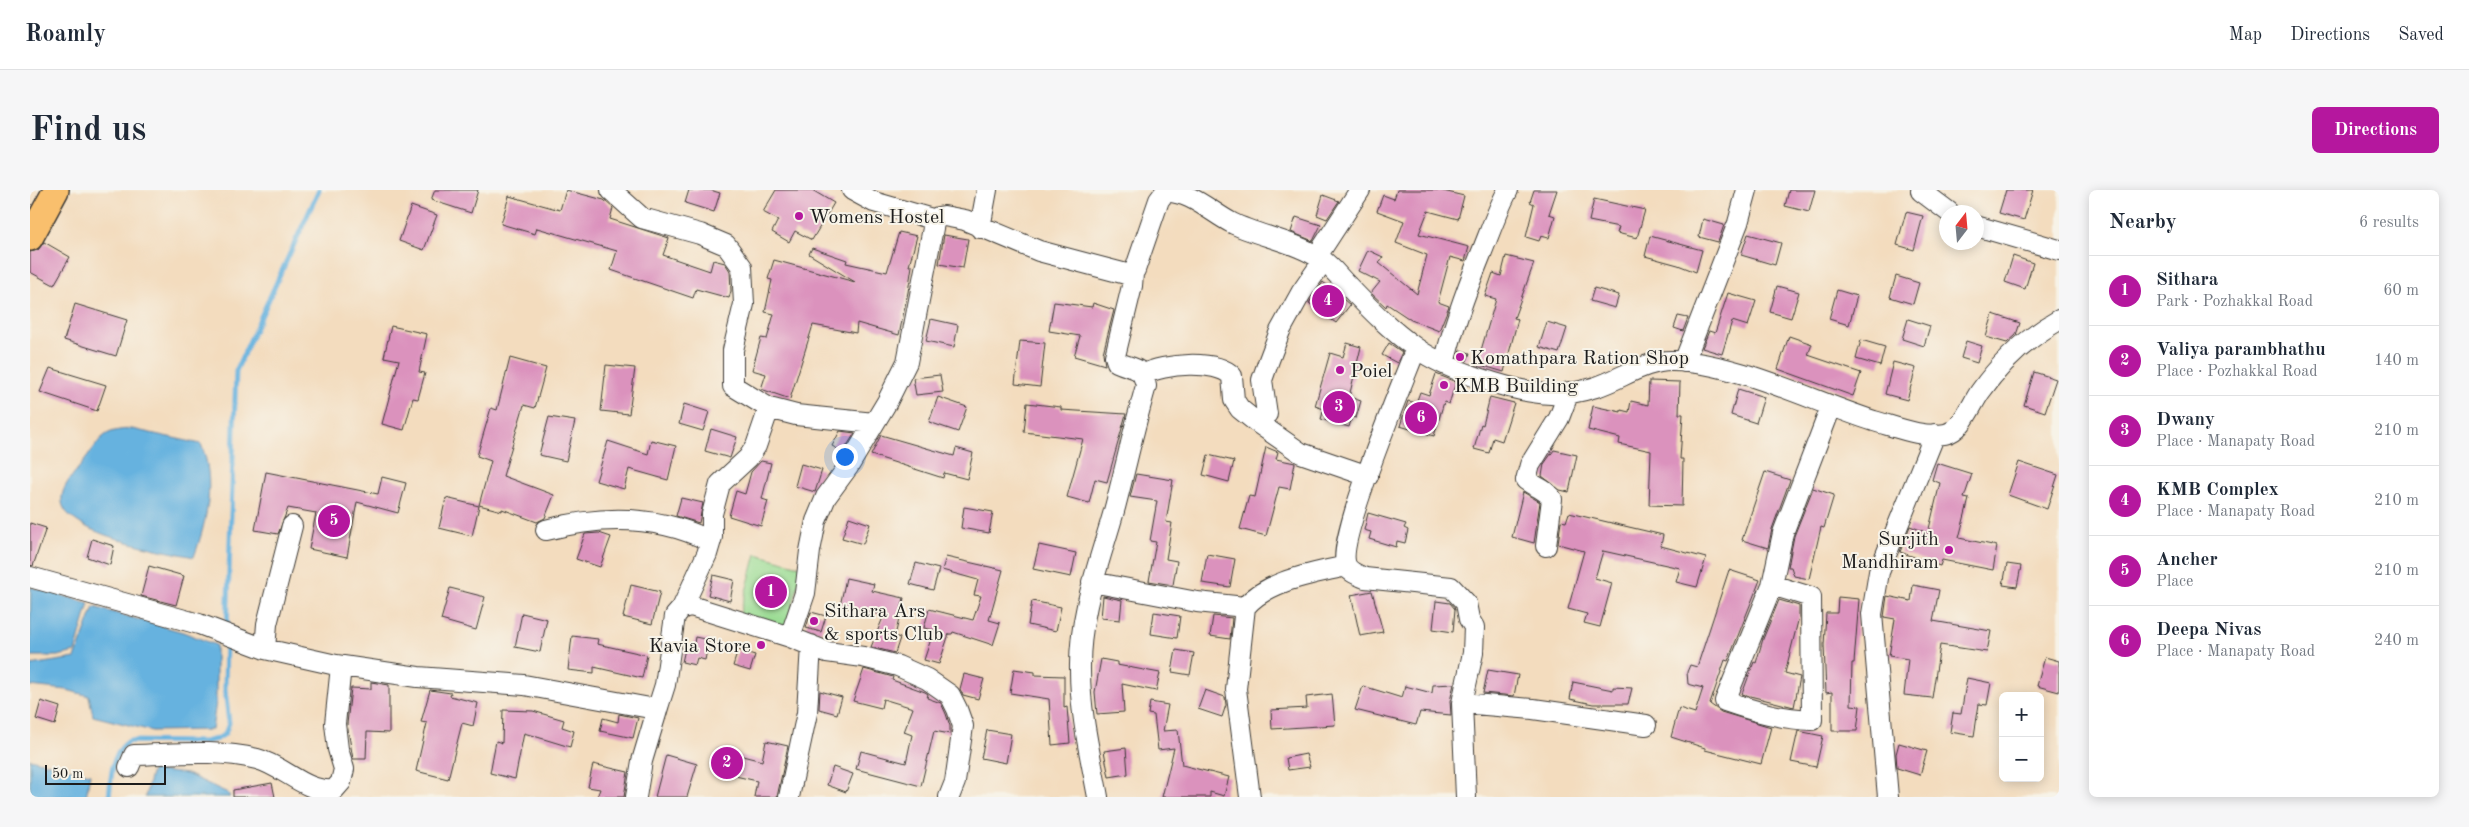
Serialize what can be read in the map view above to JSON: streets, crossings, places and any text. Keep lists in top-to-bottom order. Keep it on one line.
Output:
{"places":["Womens Hostel","Komathpara Ration Shop","Poiel","KMB Building","Surjith Mandhiram","Sithara Ars & sports Club","Kavia Store"],"scale_bar":"50 m","north":"top","page":{"header":"Roamly","nav":["Map","Directions","Saved"],"buttons":"Directions","title":"Find us","heading":["Nearby","6 results"],"list":[{"mark":"1","name":"Sithara","note":"Park · Pozhakkal Road","value":"60 m"},{"mark":"2","name":"Valiya parambhathu","note":"Place · Pozhakkal Road","value":"140 m"},{"mark":"3","name":"Dwany","note":"Place · Manapaty Road","value":"210 m"},{"mark":"4","name":"KMB Complex","note":"Place · Manapaty Road","value":"210 m"},{"mark":"5","name":"Ancher","note":"Place","value":"210 m"},{"mark":"6","name":"Deepa Nivas","note":"Place · Manapaty Road","value":"240 m"}],"pins":["4","3","6","5","1","2"],"map_buttons":["+","−"],"scale":"50 m"}}
